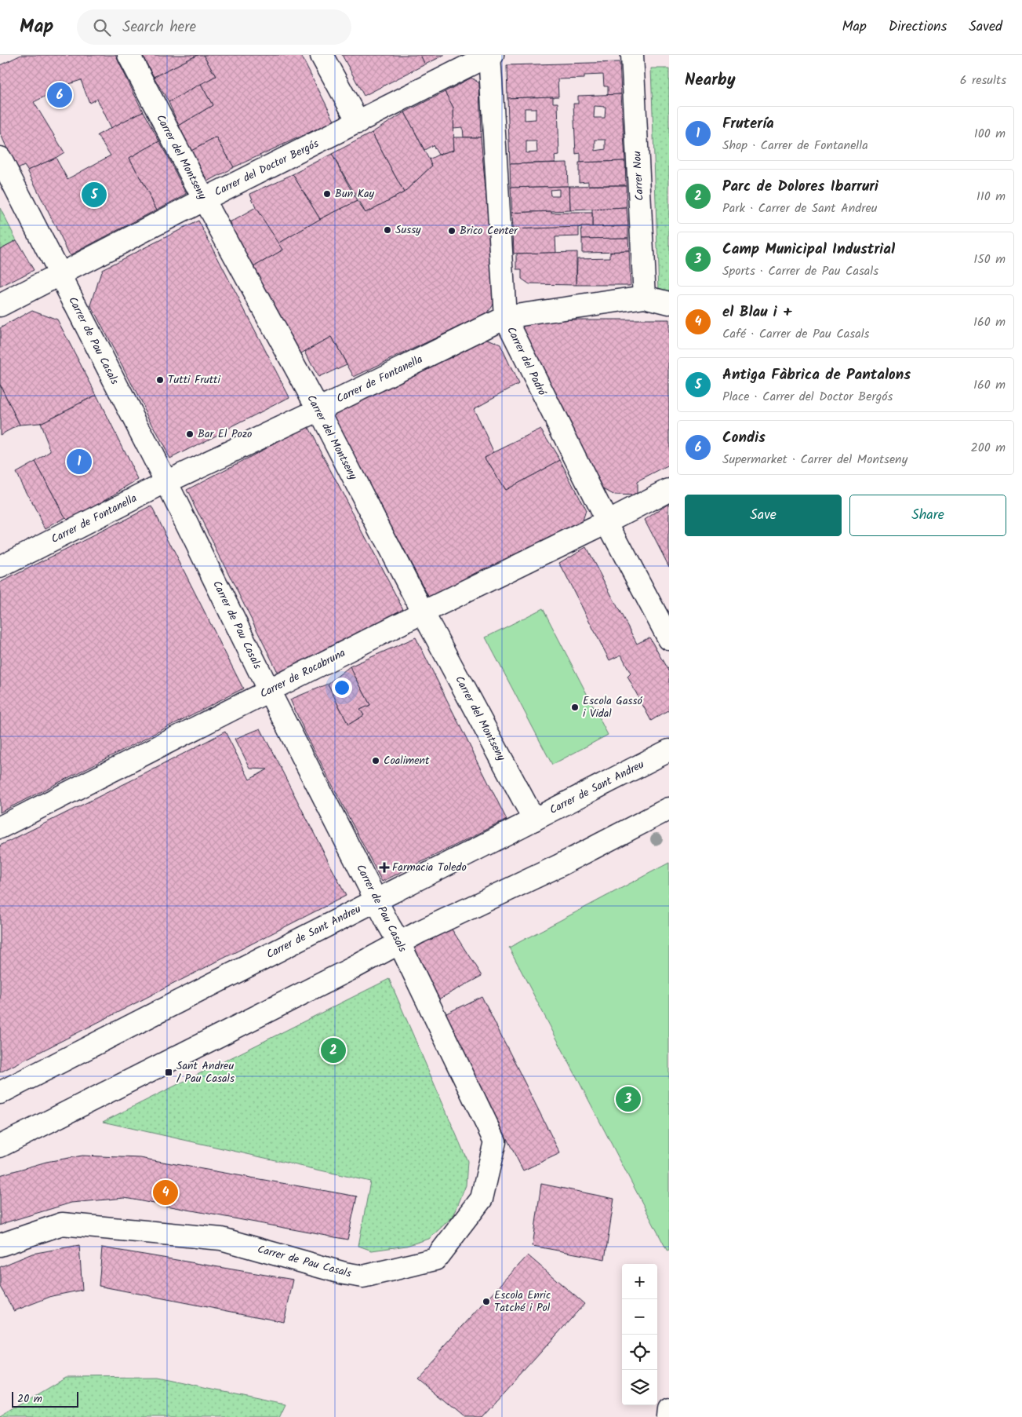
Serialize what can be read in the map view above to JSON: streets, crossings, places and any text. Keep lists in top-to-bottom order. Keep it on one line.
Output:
{"streets":{"street":["Carrer del Montseny","Carrer del Doctor Bergós","Carrer Nou","Carrer de Pau Casals","Carrer del Padró","Carrer de Fontanella","Carrer de Rocabruna","Carrer de Sant Andreu"]},"crossings":[["Carrer del Montseny","Carrer del Doctor Bergós"],["Carrer del Montseny","Carrer de Fontanella"],["Carrer del Montseny","Carrer de Rocabruna"],["Carrer del Montseny","Carrer de Sant Andreu"],["Carrer del Doctor Bergós","Carrer de Pau Casals"],["Carrer del Doctor Bergós","Carrer del Padró"],["Carrer Nou","Carrer de Fontanella"],["Carrer de Pau Casals","Carrer de Fontanella"],["Carrer de Pau Casals","Carrer de Rocabruna"],["Carrer de Pau Casals","Carrer de Sant Andreu"],["Carrer del Padró","Carrer de Fontanella"],["Carrer del Padró","Carrer de Rocabruna"]],"places":{"other":["Bun Kay","Sussy","Brico Center","Tutti Frutti","Bar El Pozo","Escola Gassó i Vidal","Coaliment","Escola Enric Tatché i Pol"],"health":["Farmacia Toledo"],"transit":["Sant Andreu / Pau Casals"]},"scale_bar":"20 m","page":{"header":"Map","search":"Search here","nav":["Map","Directions","Saved"],"heading":["Nearby","6 results"],"pins":["6","5","1","2","3","4"],"list":[{"mark":"1","name":"Frutería","note":"Shop · Carrer de Fontanella","value":"100 m"},{"mark":"2","name":"Parc de Dolores Ibarruri","note":"Park · Carrer de Sant Andreu","value":"110 m"},{"mark":"3","name":"Camp Municipal Industrial","note":"Sports · Carrer de Pau Casals","value":"150 m"},{"mark":"4","name":"el Blau i +","note":"Café · Carrer de Pau Casals","value":"160 m"},{"mark":"5","name":"Antiga Fàbrica de Pantalons","note":"Place · Carrer del Doctor Bergós","value":"160 m"},{"mark":"6","name":"Condis","note":"Supermarket · Carrer del Montseny","value":"200 m"}],"buttons":["Save","Share"],"map_buttons":["+","−"],"scale":"20 m"}}
